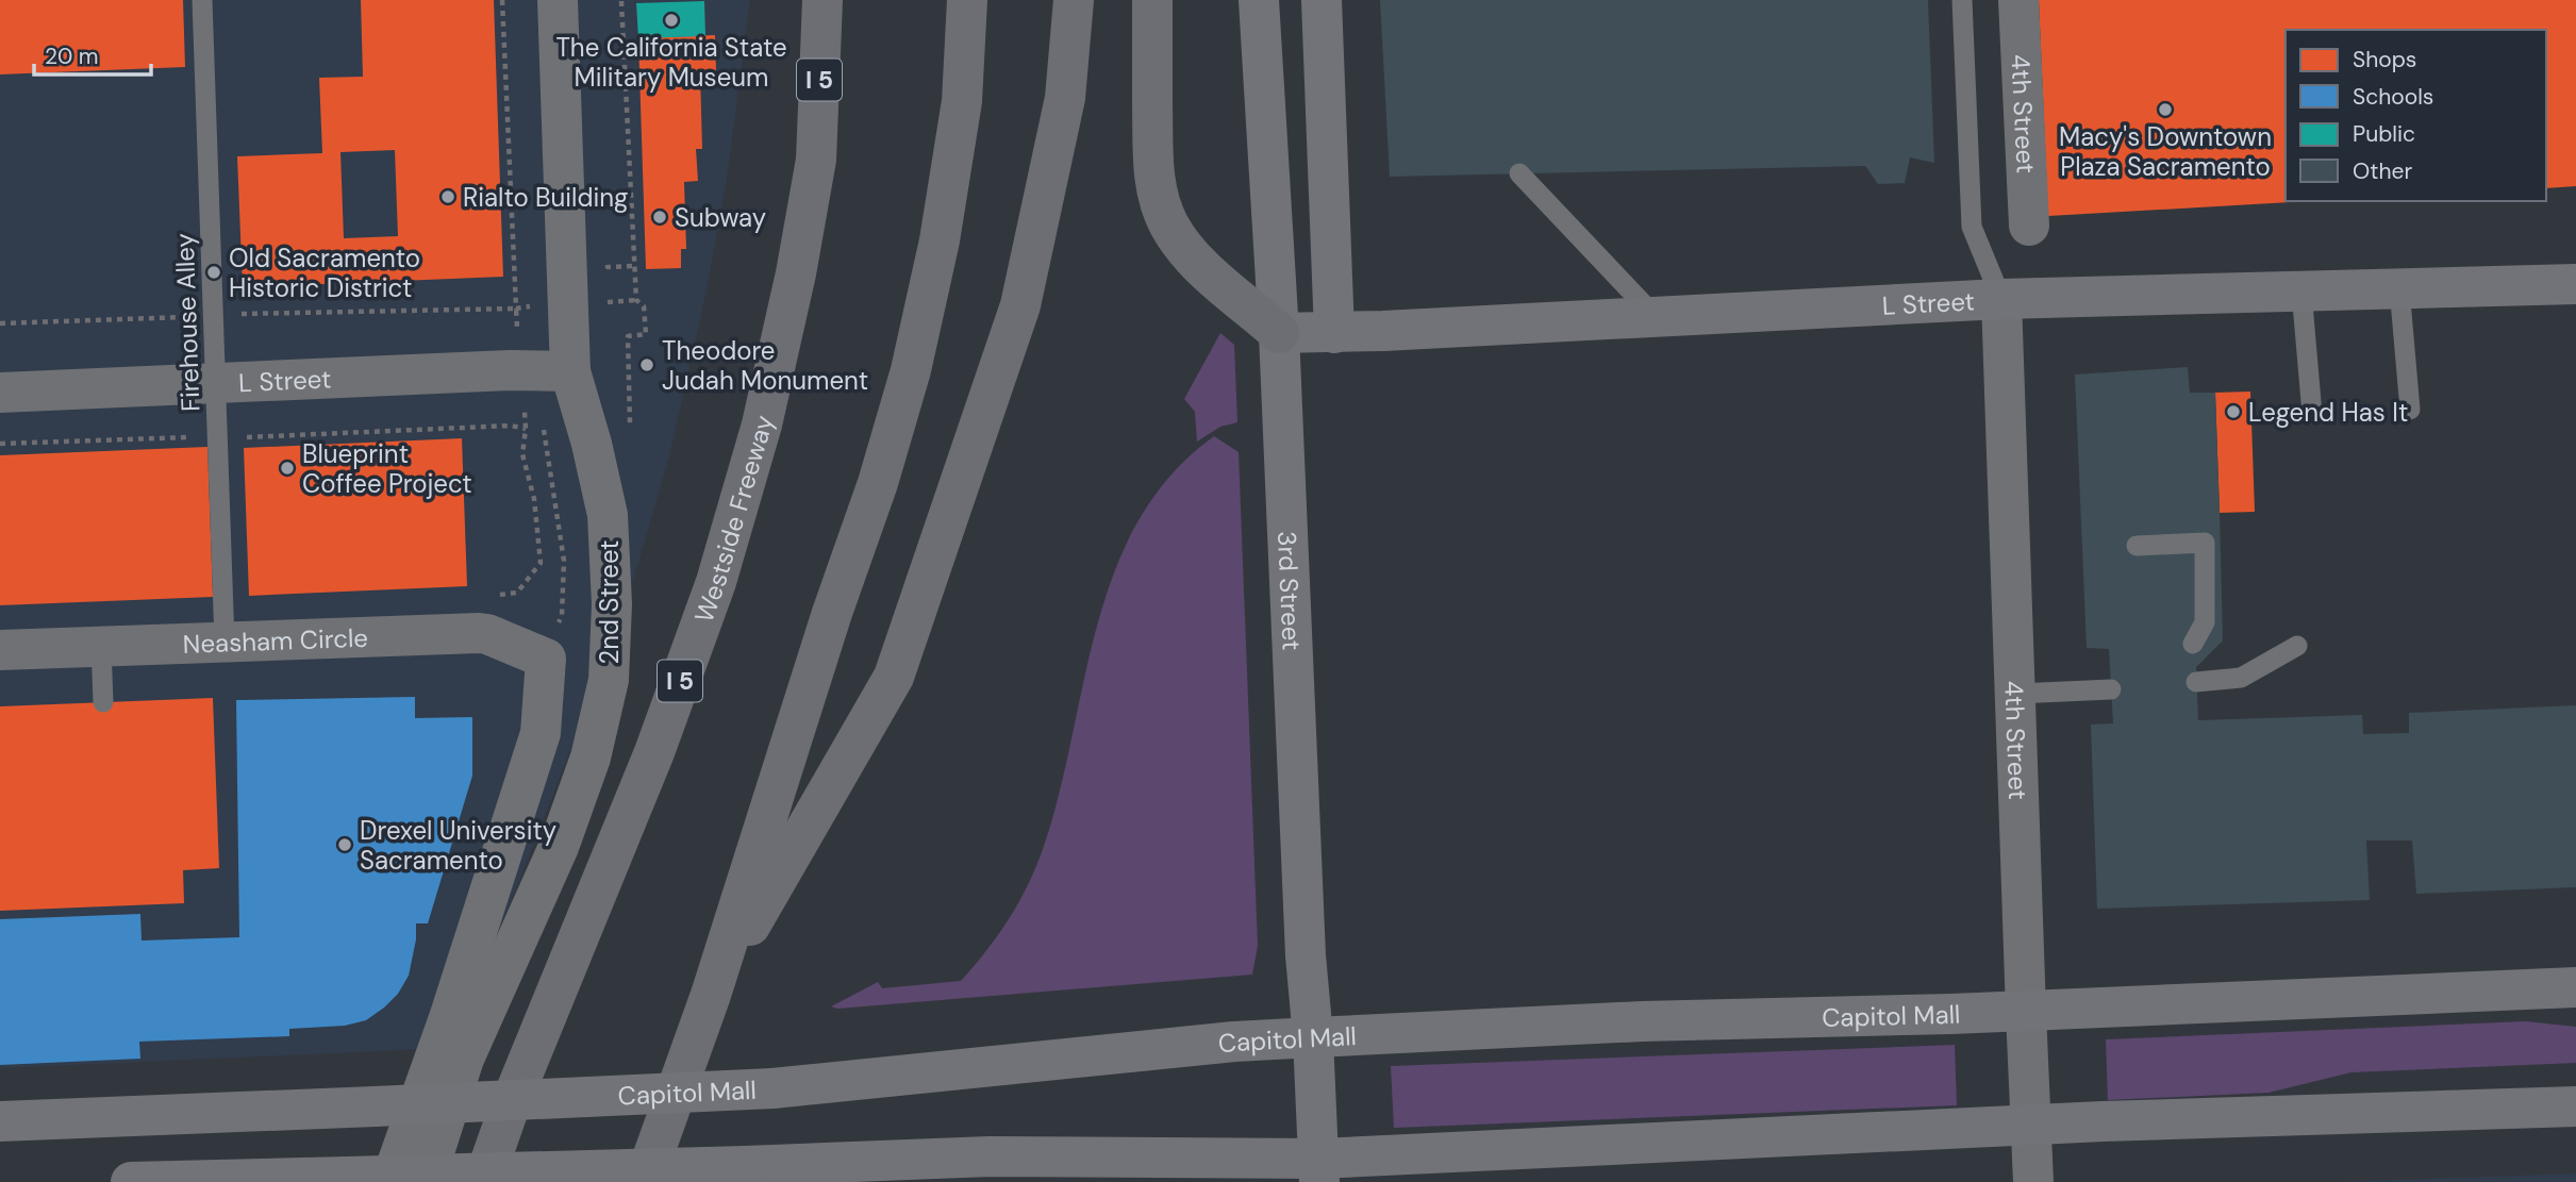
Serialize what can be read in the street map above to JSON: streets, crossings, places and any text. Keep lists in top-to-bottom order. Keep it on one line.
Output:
{"streets":{"highway":["I 5","Westside Freeway"],"main road":["L Street","3rd Street","Capitol Mall"],"street":["4th Street","2nd Street","Neasham Circle"],"lane":["Firehouse Alley"]},"crossings":[["4th Street","L Street"],["4th Street","Capitol Mall"],["L Street","Firehouse Alley"],["L Street","3rd Street"],["L Street","2nd Street"],["Firehouse Alley","Neasham Circle"],["3rd Street","Capitol Mall"],["2nd Street","Capitol Mall"]],"places":["The California State Military Museum","Macy's Downtown Plaza Sacramento","Rialto Building","Subway","Old Sacramento Historic District","Theodore Judah Monument","Legend Has It","Blueprint Coffee Project","Drexel University Sacramento"],"legend":["Shops","Schools","Public","Other"],"scale_bar":"20 m"}
